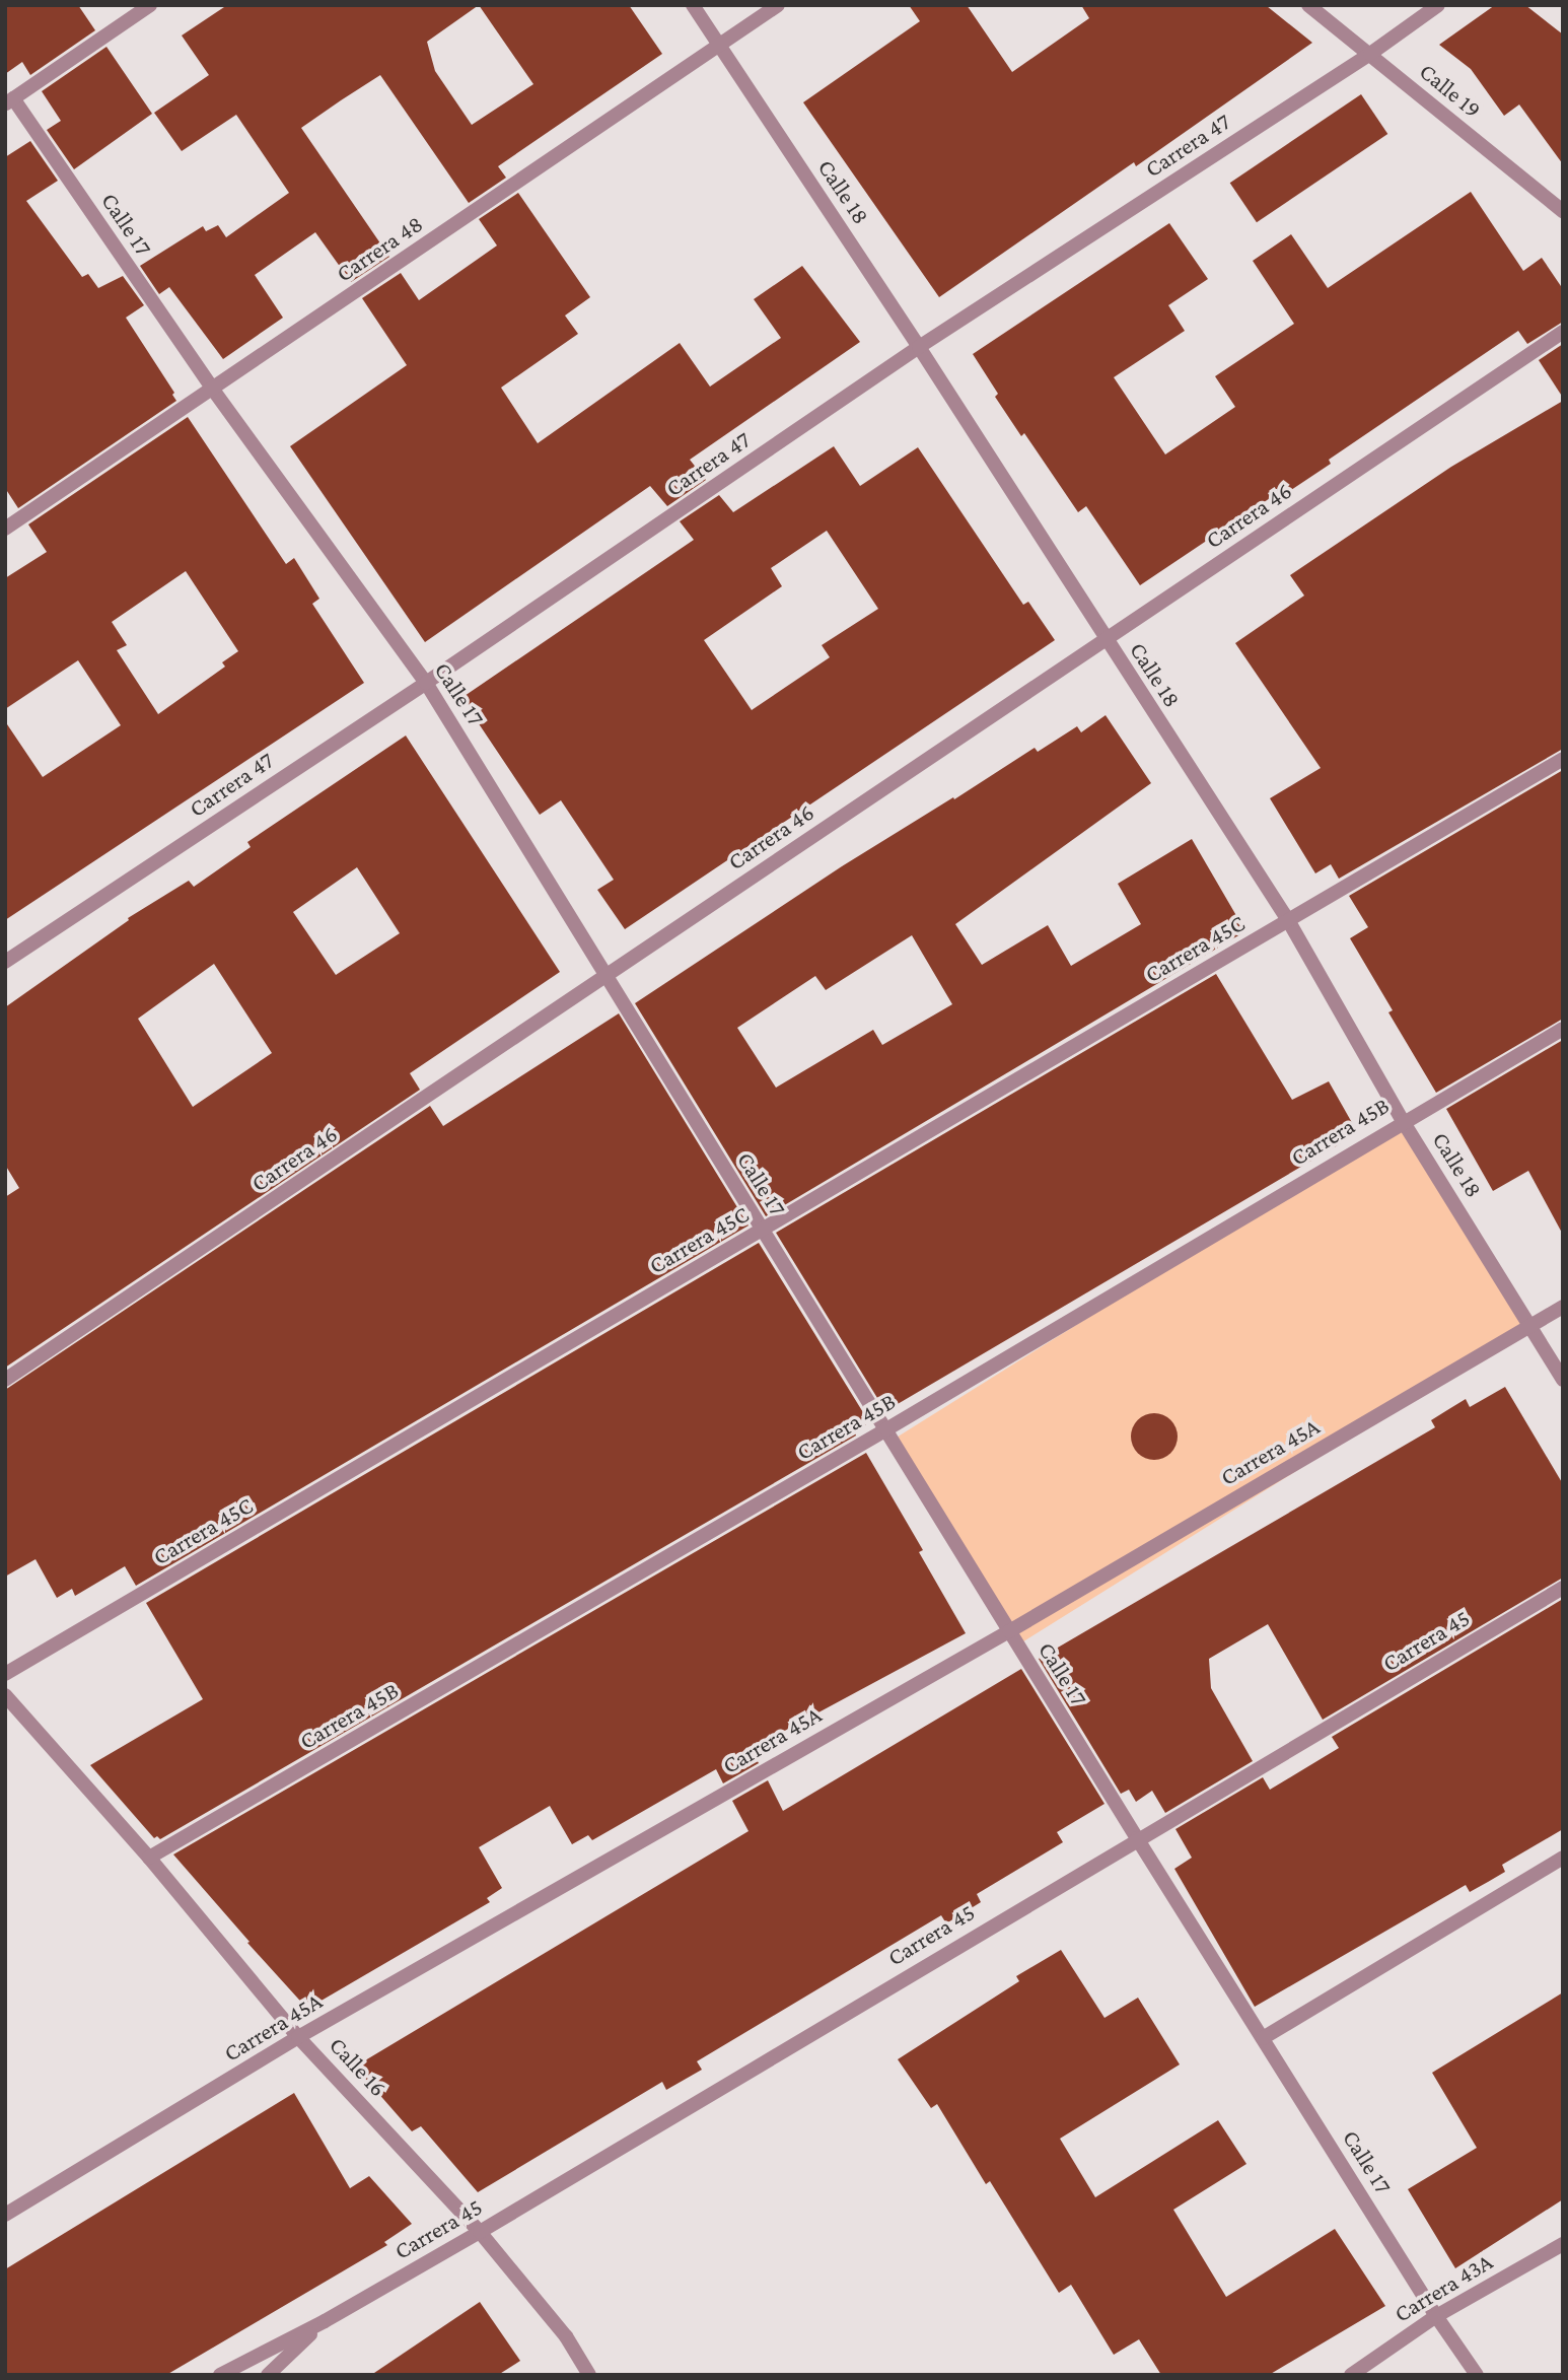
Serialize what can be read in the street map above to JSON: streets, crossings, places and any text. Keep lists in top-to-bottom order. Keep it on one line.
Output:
{"streets":{"street":["Calle 19","Carrera 47","Calle 18","Calle 17","Carrera 48","Carrera 46","Carrera 45C","Carrera 45B","Carrera 45A","Carrera 45","Calle 16","Carrera 43A"]},"crossings":[["Calle 19","Carrera 47"],["Carrera 47","Calle 18"],["Carrera 47","Calle 17"],["Calle 18","Carrera 48"],["Calle 18","Carrera 46"],["Calle 18","Carrera 45C"],["Calle 18","Carrera 45B"],["Calle 18","Carrera 45A"],["Calle 17","Carrera 48"],["Calle 17","Carrera 46"],["Calle 17","Carrera 45C"],["Calle 17","Carrera 45B"],["Calle 17","Carrera 45A"],["Calle 17","Carrera 45"],["Calle 17","Carrera 43A"],["Carrera 45B","Calle 16"],["Carrera 45A","Calle 16"],["Carrera 45","Calle 16"]]}
